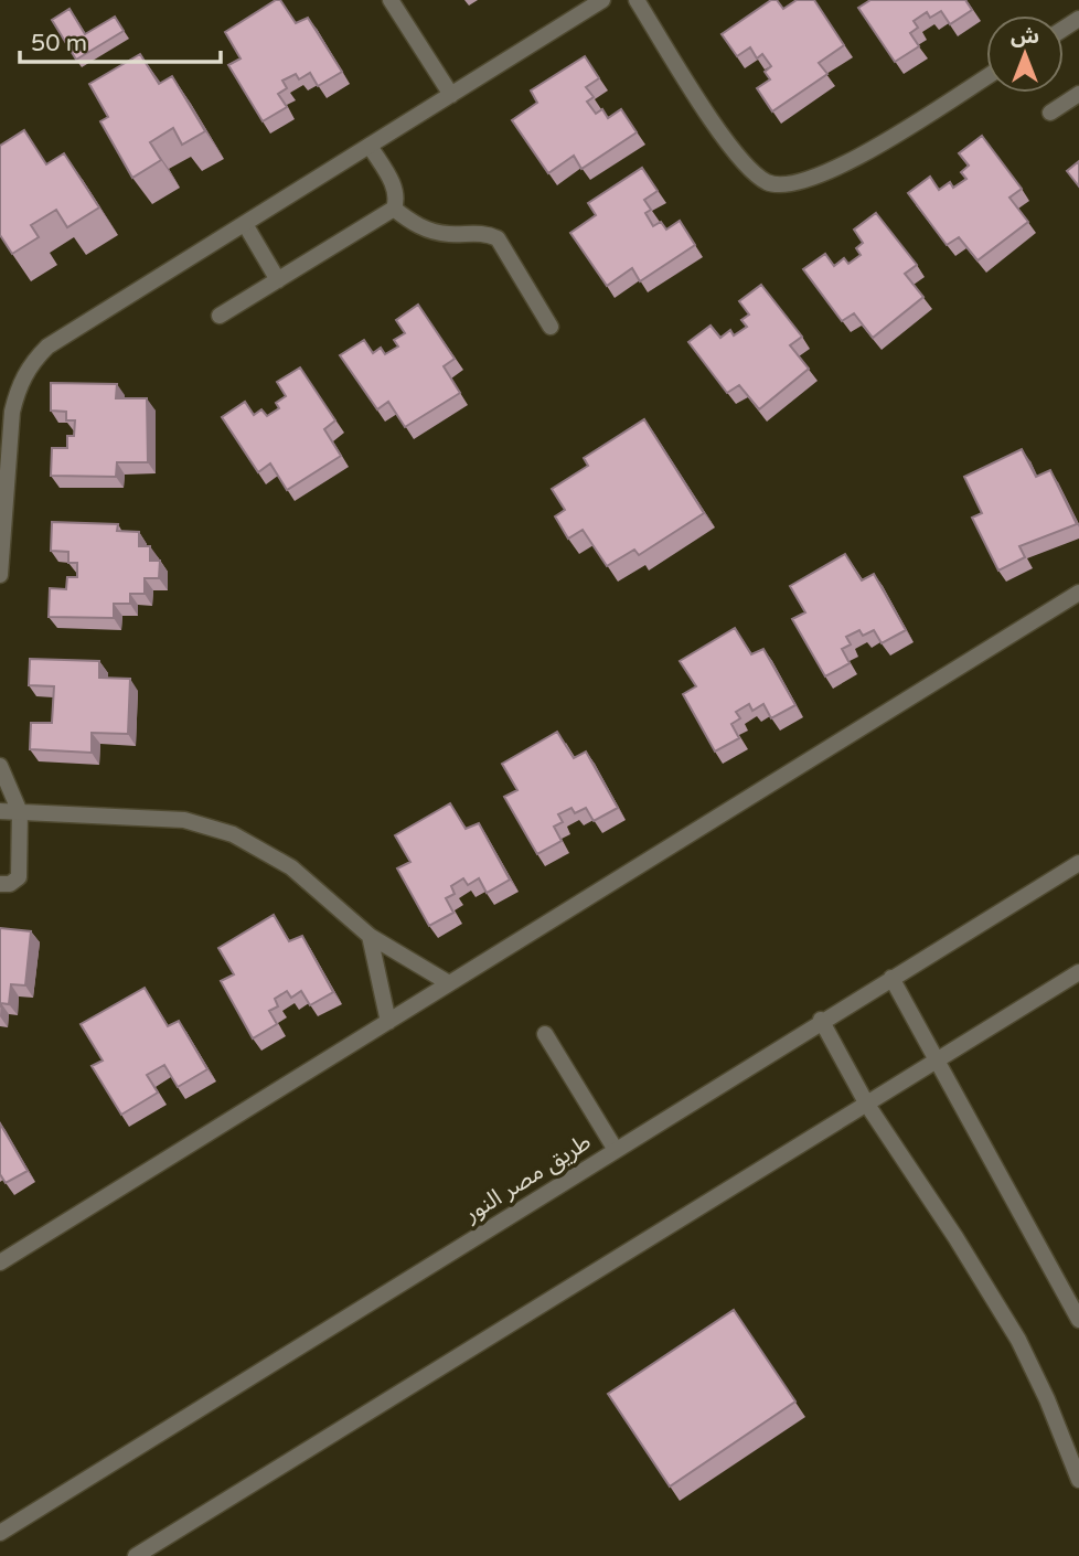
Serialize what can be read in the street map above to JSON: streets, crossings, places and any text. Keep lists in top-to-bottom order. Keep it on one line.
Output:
{"streets":{"street":["طريق مصر النور"]},"scale_bar":"50 m","north":"top"}
